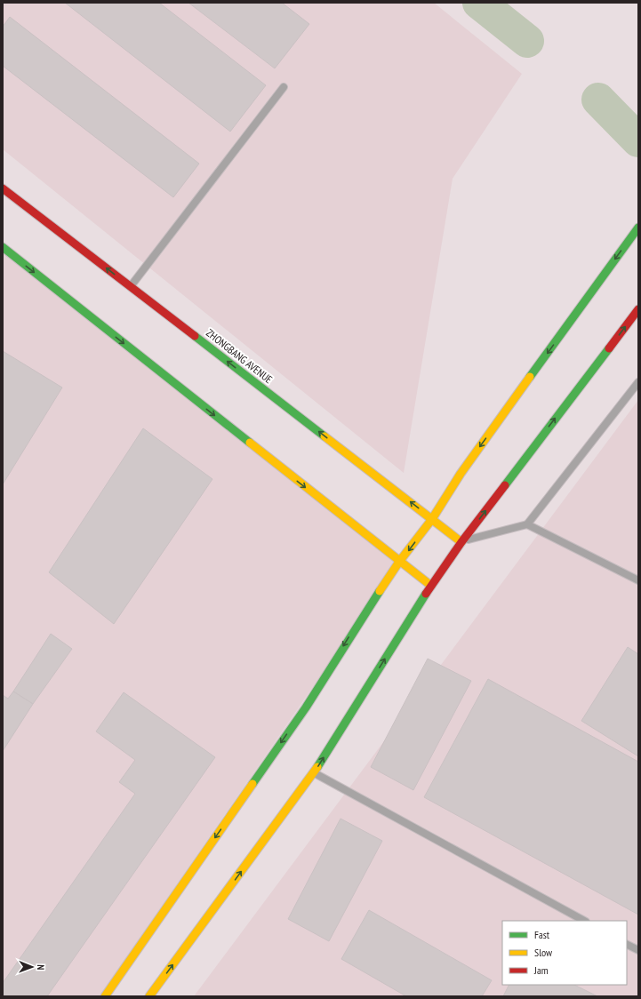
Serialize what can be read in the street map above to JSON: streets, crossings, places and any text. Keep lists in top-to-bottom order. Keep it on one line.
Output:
{"streets":{"main road":["ZHONGBANG AVENUE"]},"legend":["Fast","Slow","Jam"],"north":"right"}
